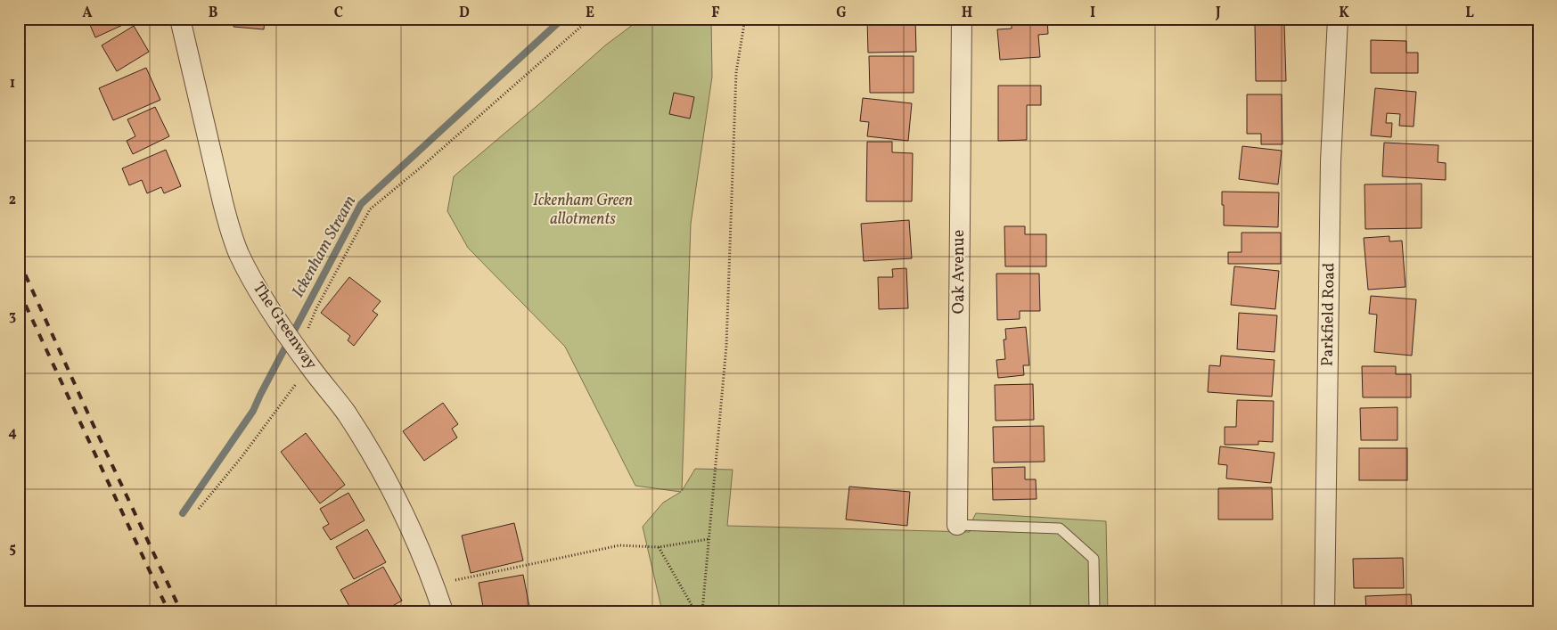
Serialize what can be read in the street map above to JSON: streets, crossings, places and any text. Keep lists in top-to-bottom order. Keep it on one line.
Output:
{"streets":{"street":["Oak Avenue","Parkfield Road","The Greenway"]},"water":["Ickenham Stream"],"parks":["Ickenham Green allotments"],"grid":{"columns":["A","B","C","D","E","F","G","H","I","J","K","L"],"rows":["1","2","3","4","5"]}}
